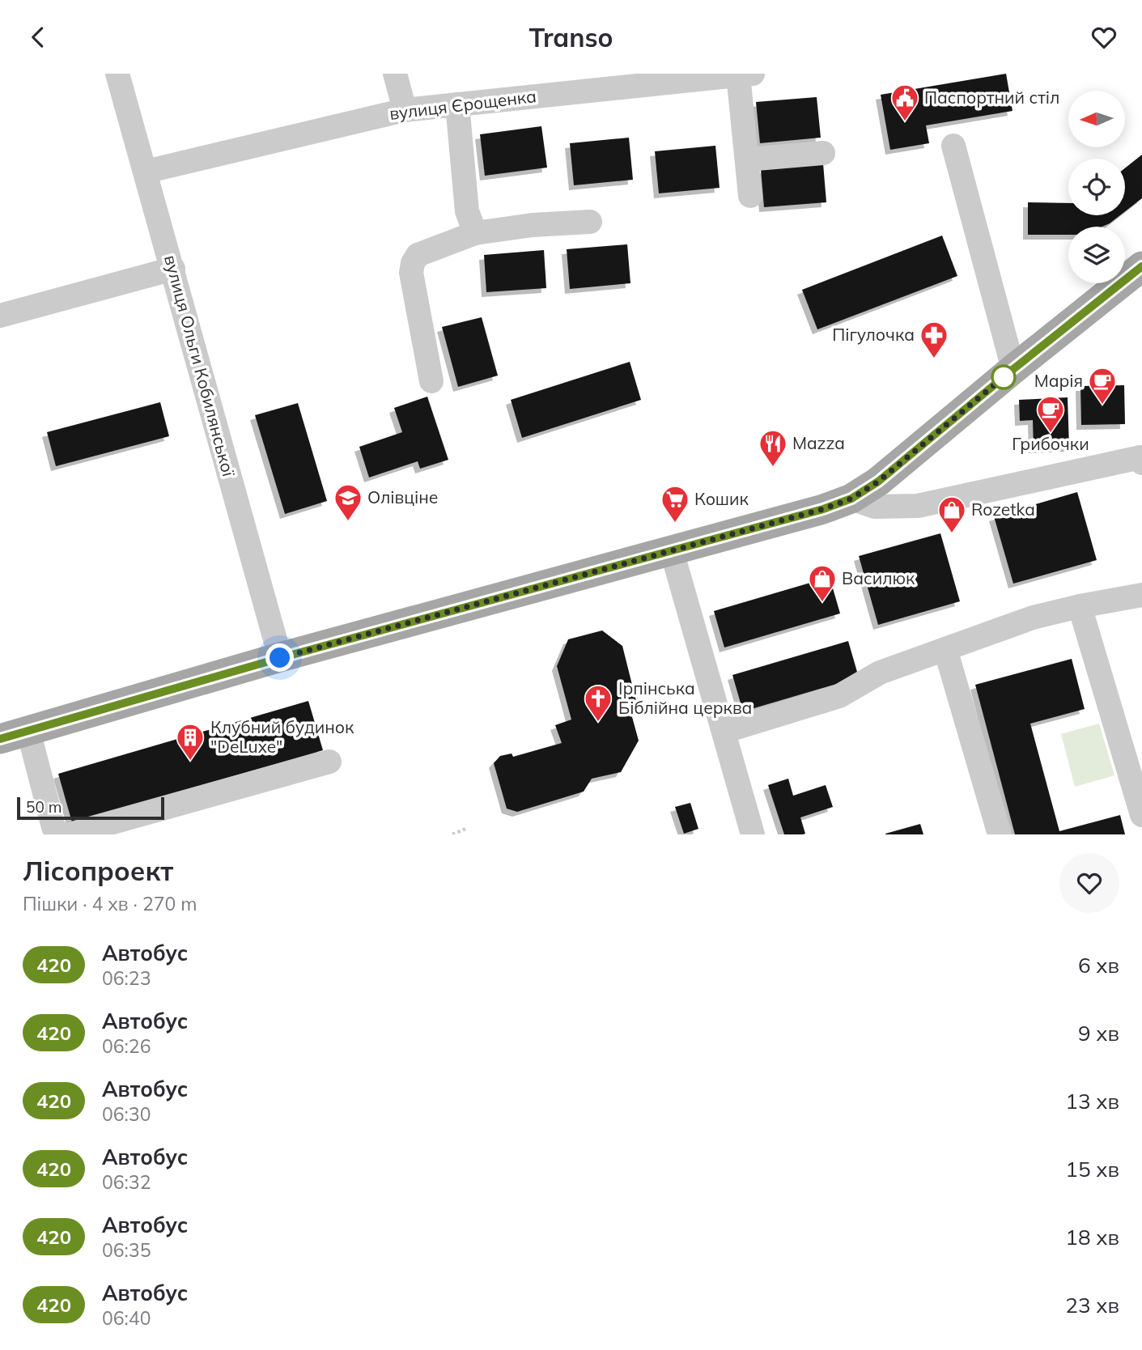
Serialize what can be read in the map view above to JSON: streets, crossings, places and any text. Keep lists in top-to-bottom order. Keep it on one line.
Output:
{"streets":{"street":["вулиця Єрощенка","вулиця Ольги Кобилянської"]},"crossings":[["вулиця Єрощенка","вулиця Ольги Кобилянської"]],"places":{"public building":["Паспортний стіл"],"pharmacy":["Пігулочка"],"cafe":["Марія","Грибочки"],"restaurant":["Mazza"],"school or university":["Олівціне"],"supermarket":["Кошик"],"shop":["Rozetka","Василюк"],"church":["Ірпінська Біблійна церква"],"building":["Клубний будинок \"DeLuxe\""]},"lines":["bus line 420"],"scale_bar":"50 m","north":"left","page":{"header":"Transo","scale":"50 m","heading":["Лісопроект","Пішки · 4 хв · 270 m"],"list":[{"mark":"420","name":"Автобус","note":"06:23","value":"6 хв"},{"mark":"420","name":"Автобус","note":"06:26","value":"9 хв"},{"mark":"420","name":"Автобус","note":"06:30","value":"13 хв"},{"mark":"420","name":"Автобус","note":"06:32","value":"15 хв"},{"mark":"420","name":"Автобус","note":"06:35","value":"18 хв"},{"mark":"420","name":"Автобус","note":"06:40","value":"23 хв"}]}}
